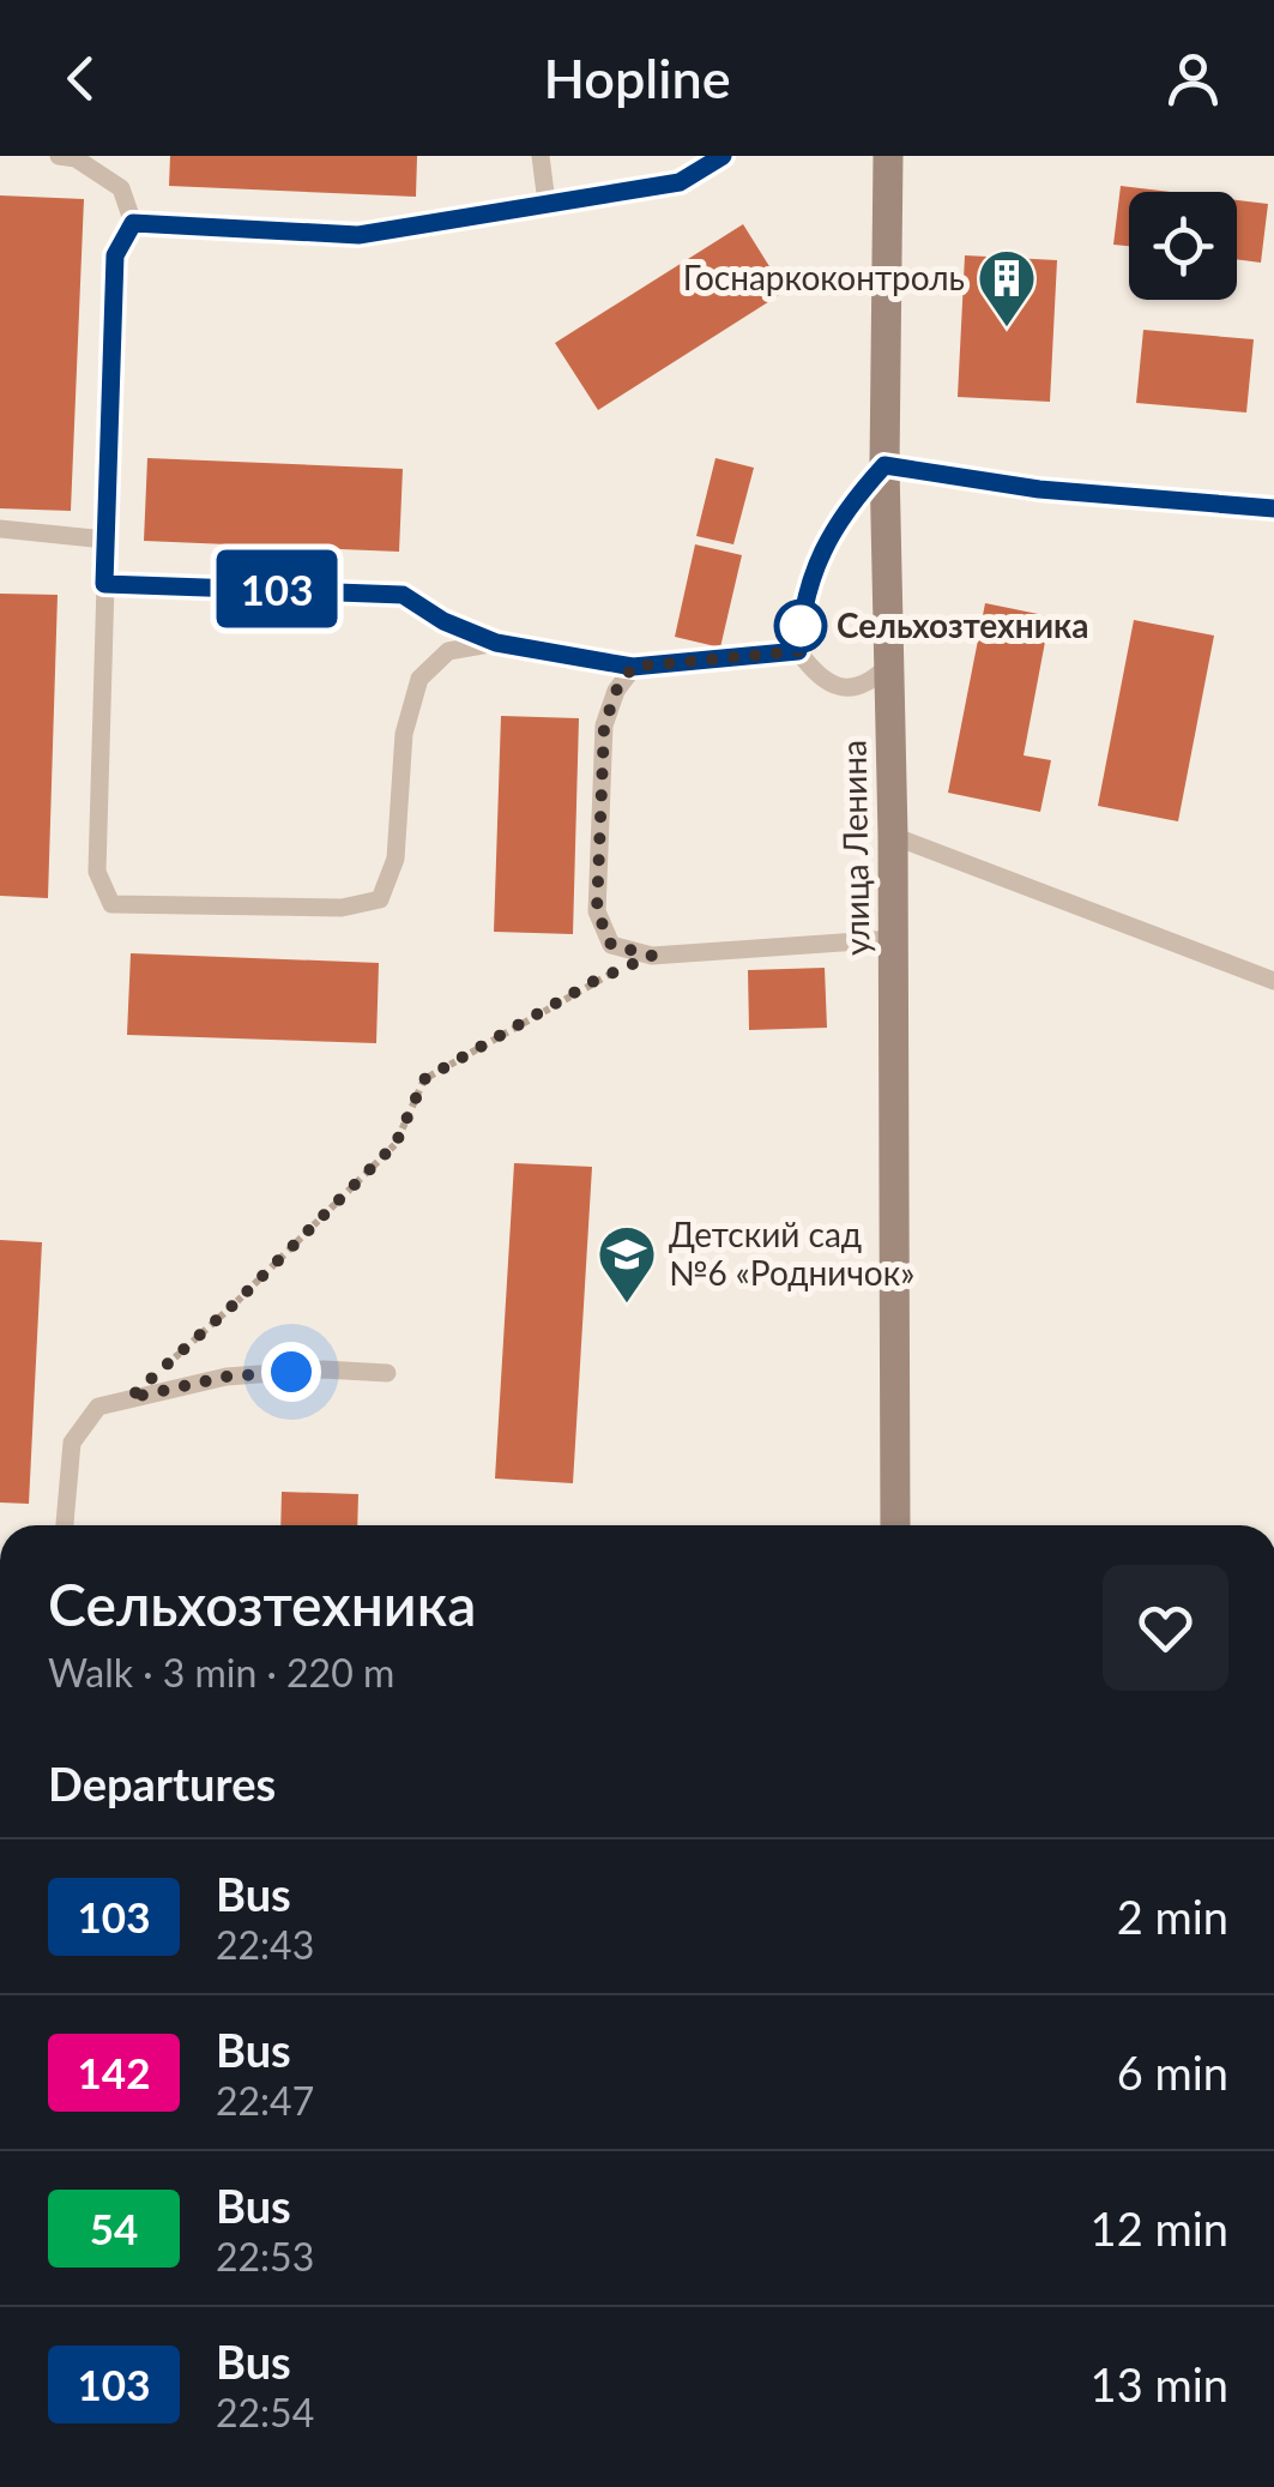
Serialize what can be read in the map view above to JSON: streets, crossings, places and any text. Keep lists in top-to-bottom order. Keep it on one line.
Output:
{"streets":{"street":["улица Ленина"]},"places":{"building":["Госнаркоконтроль"],"other":["Сельхозтехника"],"school or university":["Детский сад №6 «Родничок»"]},"lines":["bus line 103"],"page":{"header":"Hopline","on_map":"103","heading":[["Сельхозтехника","Walk · 3 min · 220 m"],"Departures"],"list":[{"mark":"103","name":"Bus","note":"22:43","value":"2 min"},{"mark":"142","name":"Bus","note":"22:47","value":"6 min"},{"mark":"54","name":"Bus","note":"22:53","value":"12 min"},{"mark":"103","name":"Bus","note":"22:54","value":"13 min"}]}}
